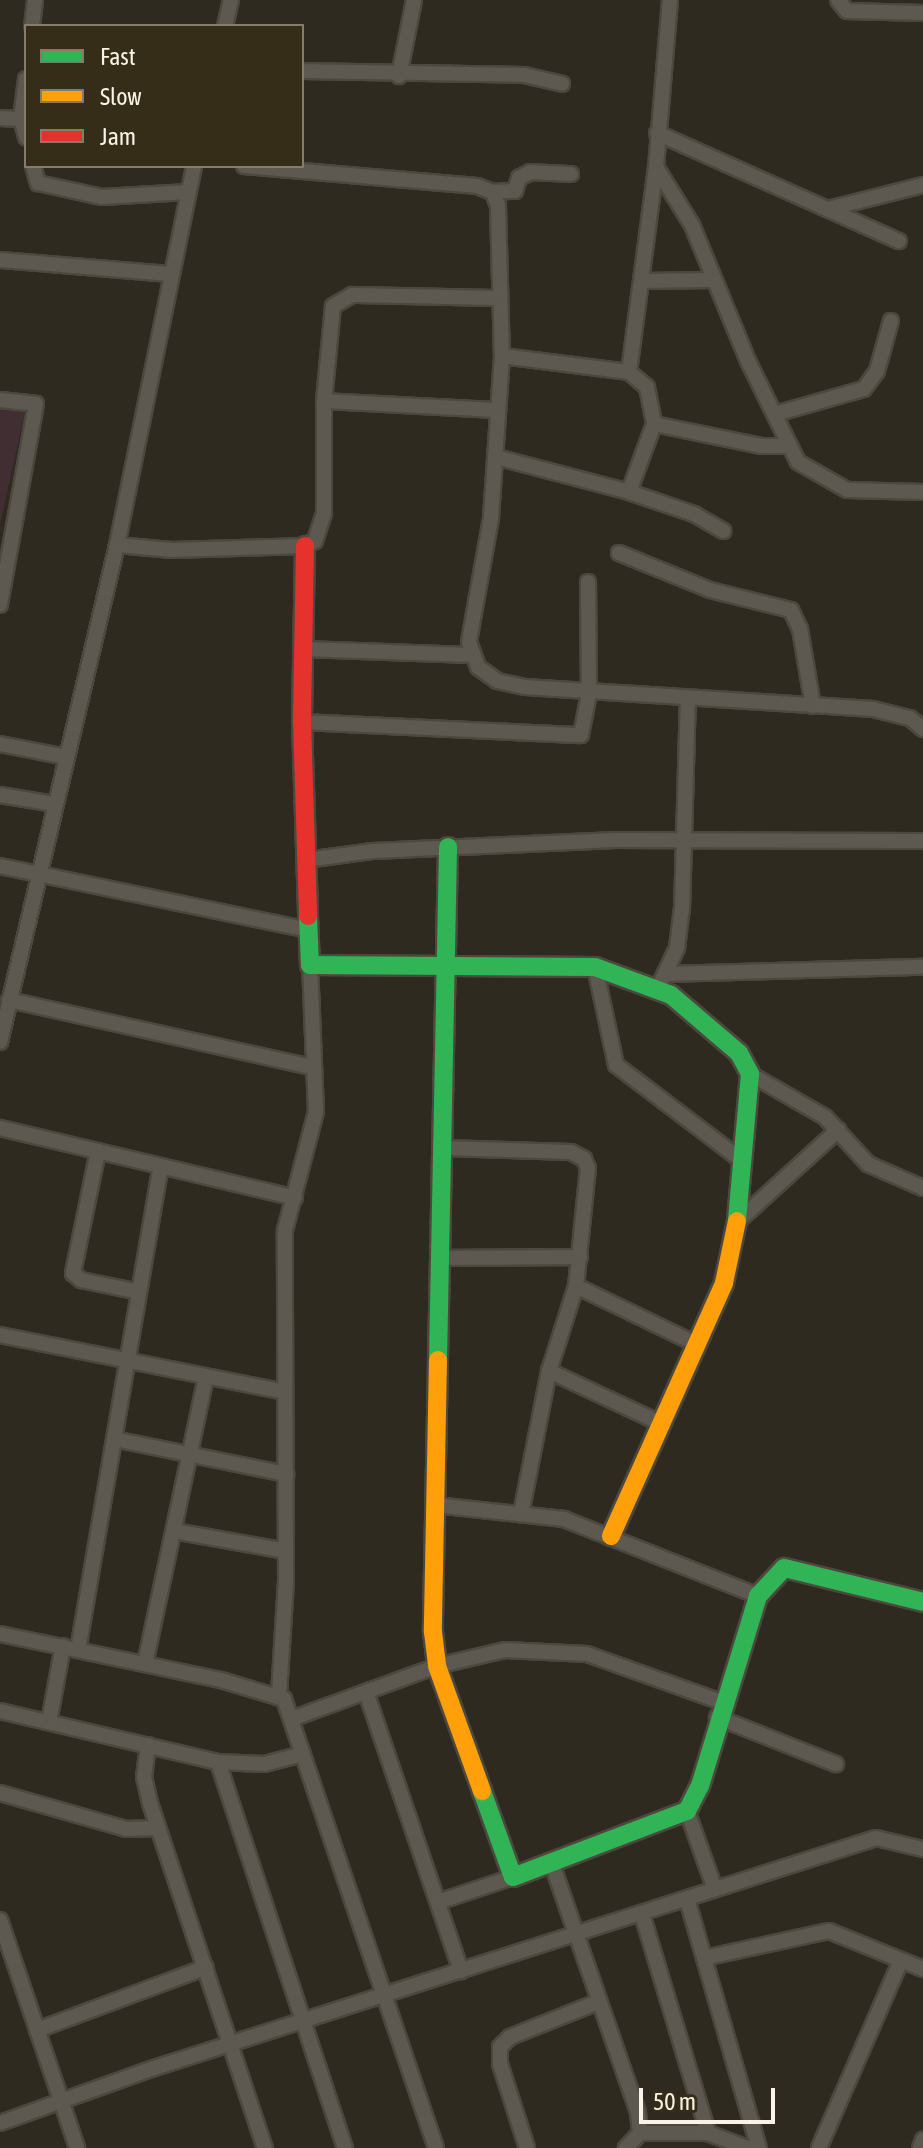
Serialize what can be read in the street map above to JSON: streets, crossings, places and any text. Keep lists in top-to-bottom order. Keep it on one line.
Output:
{"legend":["Fast","Slow","Jam"],"scale_bar":"50 m"}
